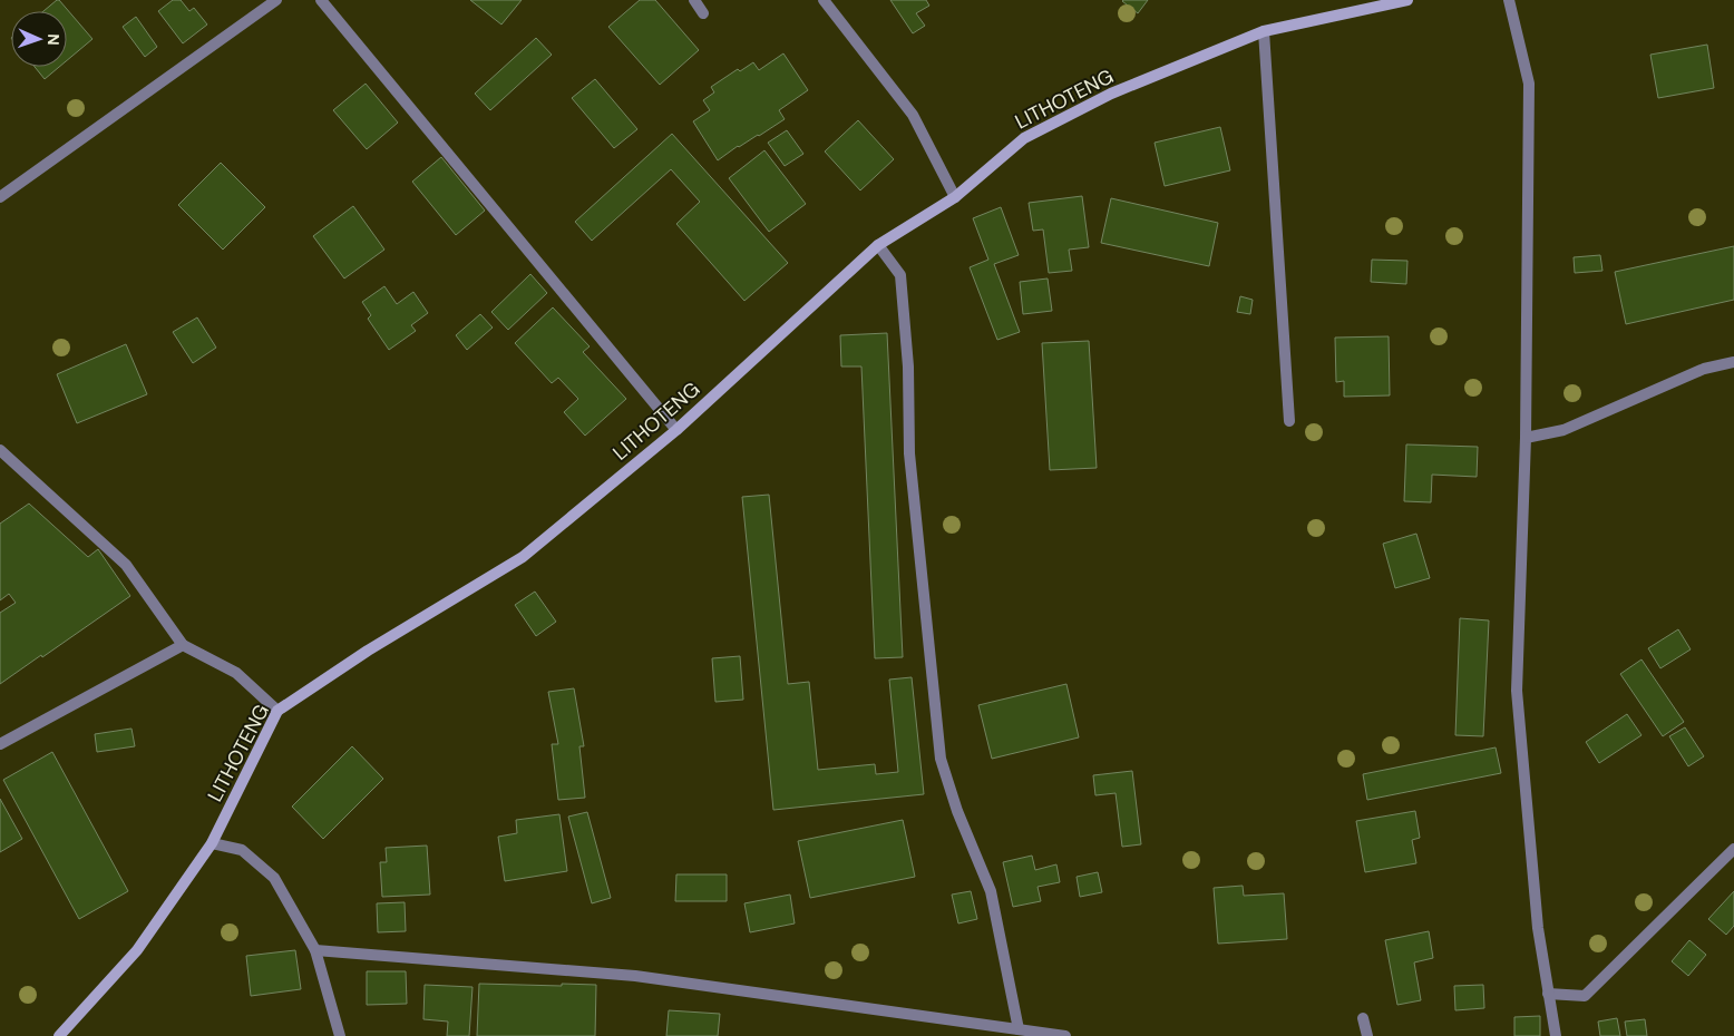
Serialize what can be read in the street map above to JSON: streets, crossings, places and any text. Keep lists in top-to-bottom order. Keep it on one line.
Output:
{"streets":{"main road":["LITHOTENG"]},"north":"right"}
